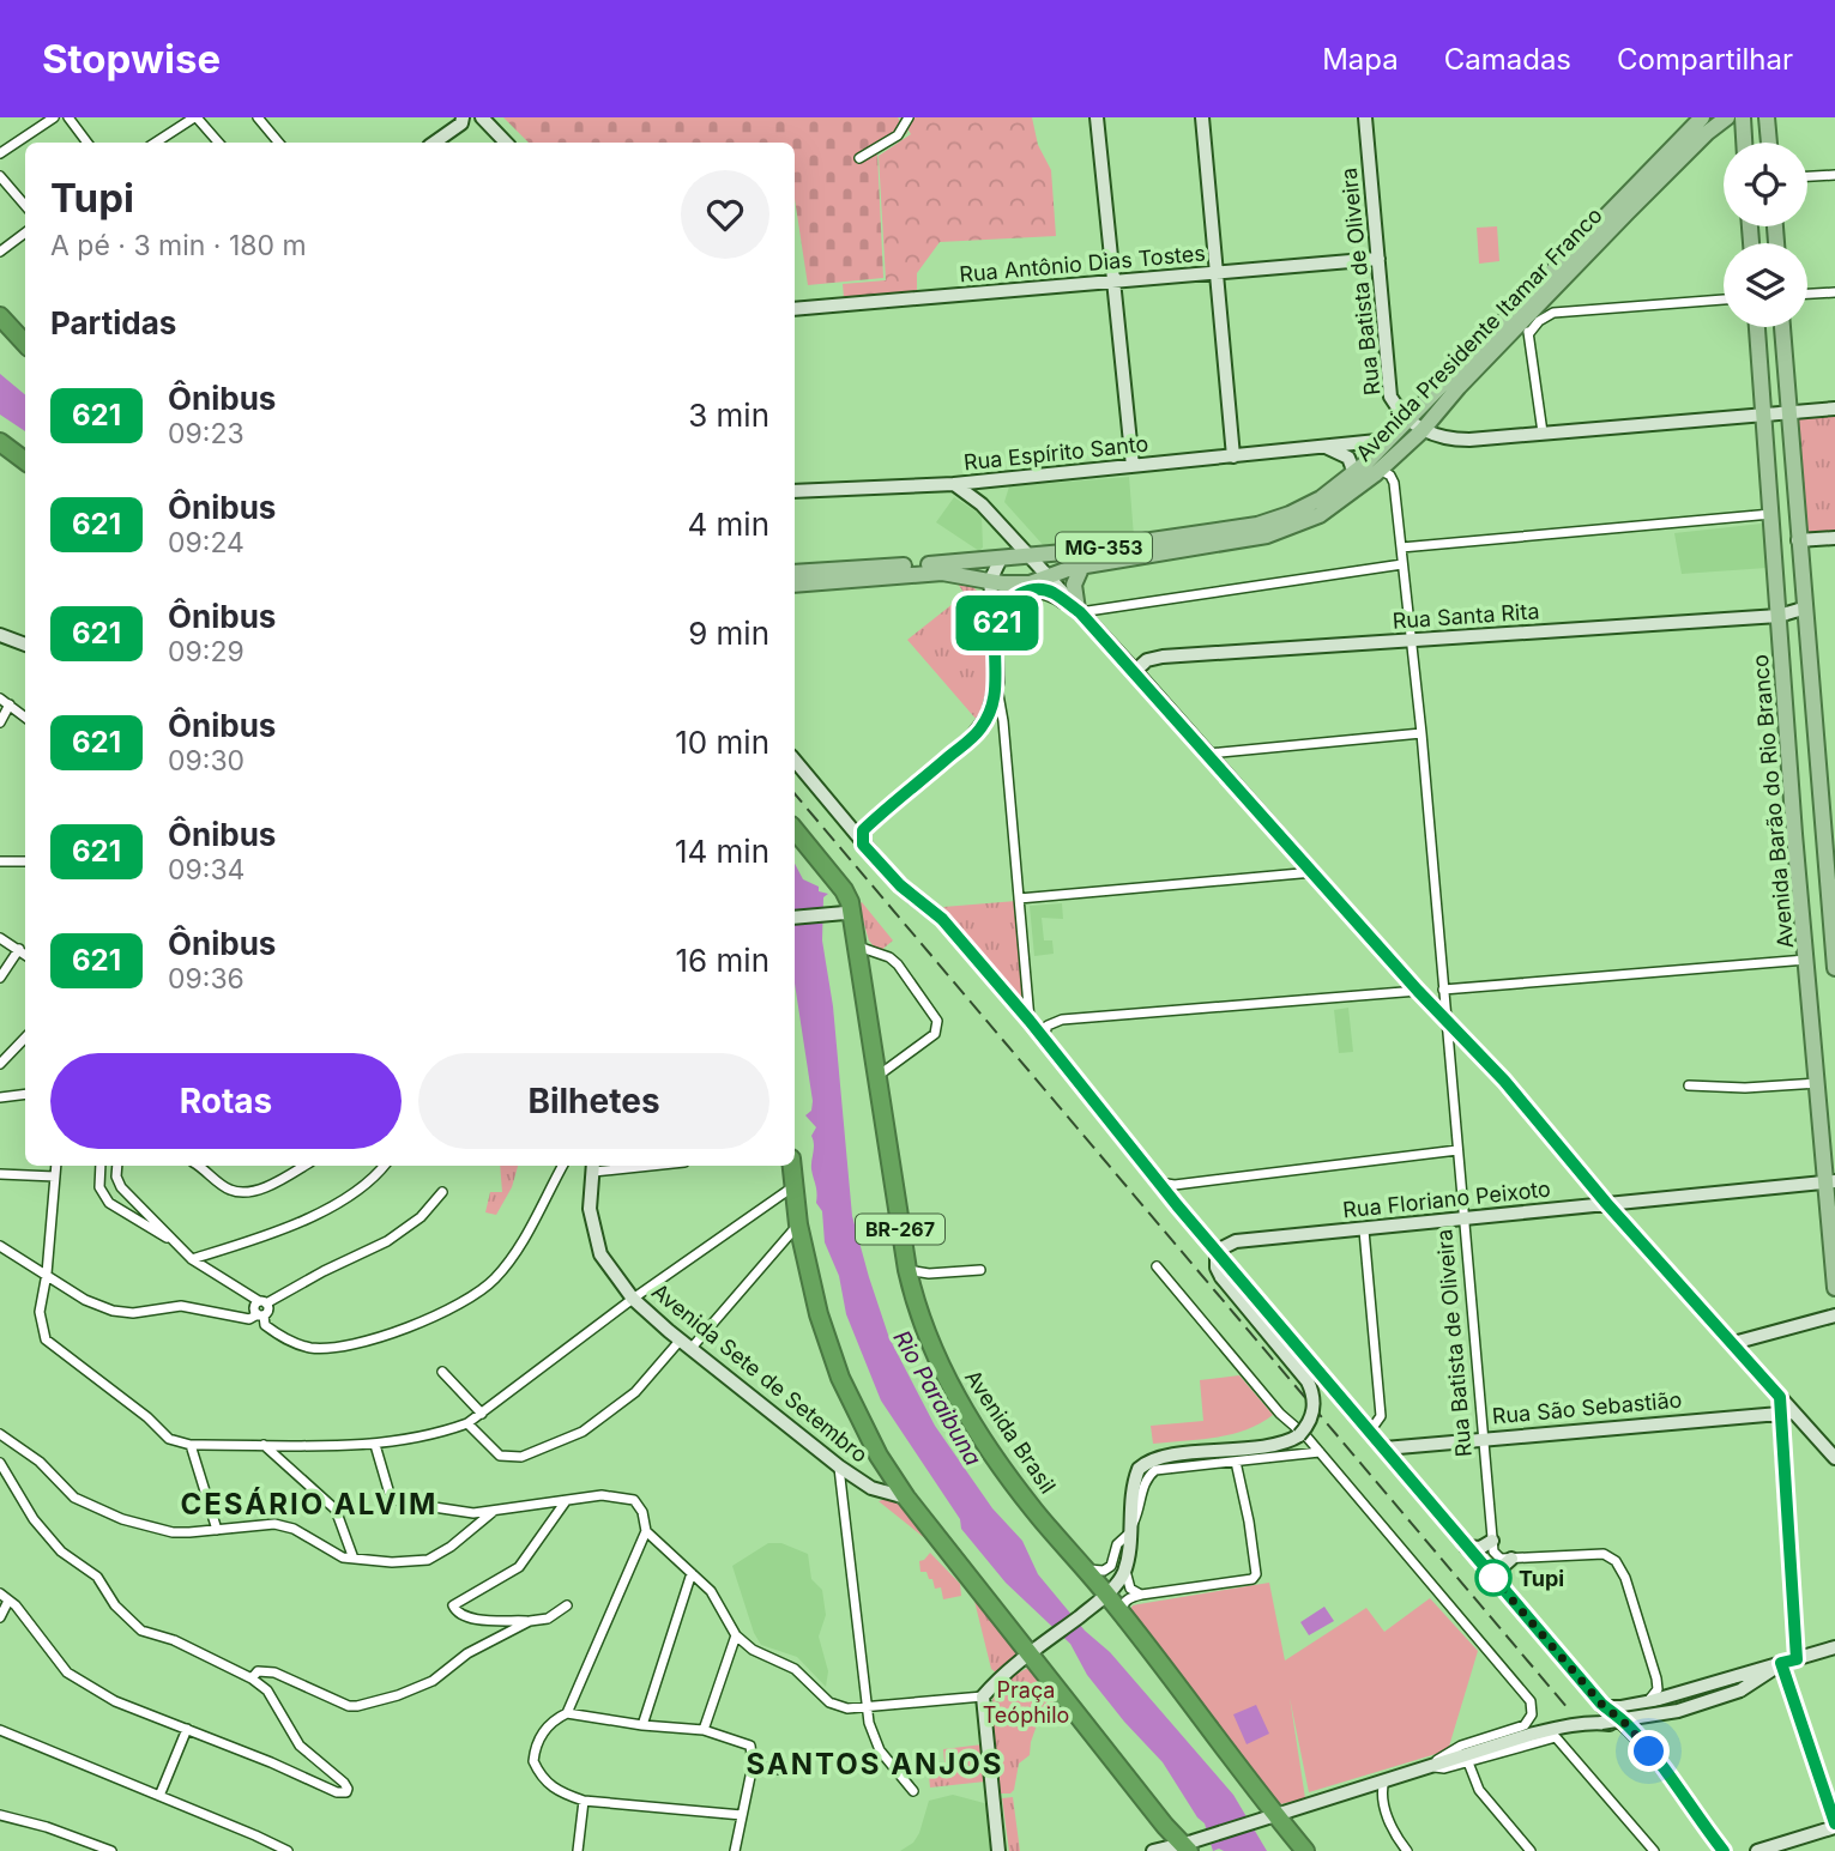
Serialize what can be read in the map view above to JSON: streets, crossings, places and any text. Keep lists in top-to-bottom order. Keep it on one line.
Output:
{"streets":{"highway":["BR-267","Avenida Brasil"],"main road":["Rua Antônio Dias Tostes","Rua Batista de Oliveira","Avenida Presidente Itamar Franco","Rua Espírito Santo","MG-353","Rua Santa Rita","Avenida Barão do Rio Branco","Rua Floriano Peixoto","Avenida Sete de Setembro","Rua São Sebastião"]},"crossings":[["Rua Antônio Dias Tostes","Rua Batista de Oliveira"],["Rua Batista de Oliveira","Avenida Presidente Itamar Franco"],["Rua Batista de Oliveira","Rua Floriano Peixoto"],["Rua Batista de Oliveira","Rua São Sebastião"],["Avenida Presidente Itamar Franco","Rua Espírito Santo"],["Rua Santa Rita","Avenida Barão do Rio Branco"],["Avenida Barão do Rio Branco","Rua Floriano Peixoto"]],"districts":["CESÁRIO ALVIM","SANTOS ANJOS"],"water":["Rio Paraibuna"],"parks":["Praça Teóphilo"],"places":["Tupi"],"lines":["bus line 621"],"page":{"header":"Stopwise","nav":["Mapa","Camadas","Compartilhar"],"on_map":"621","heading":[["Tupi","A pé · 3 min · 180 m"],"Partidas"],"list":[{"mark":"621","name":"Ônibus","note":"09:23","value":"3 min"},{"mark":"621","name":"Ônibus","note":"09:24","value":"4 min"},{"mark":"621","name":"Ônibus","note":"09:29","value":"9 min"},{"mark":"621","name":"Ônibus","note":"09:30","value":"10 min"},{"mark":"621","name":"Ônibus","note":"09:34","value":"14 min"},{"mark":"621","name":"Ônibus","note":"09:36","value":"16 min"}],"buttons":["Rotas","Bilhetes"]}}
